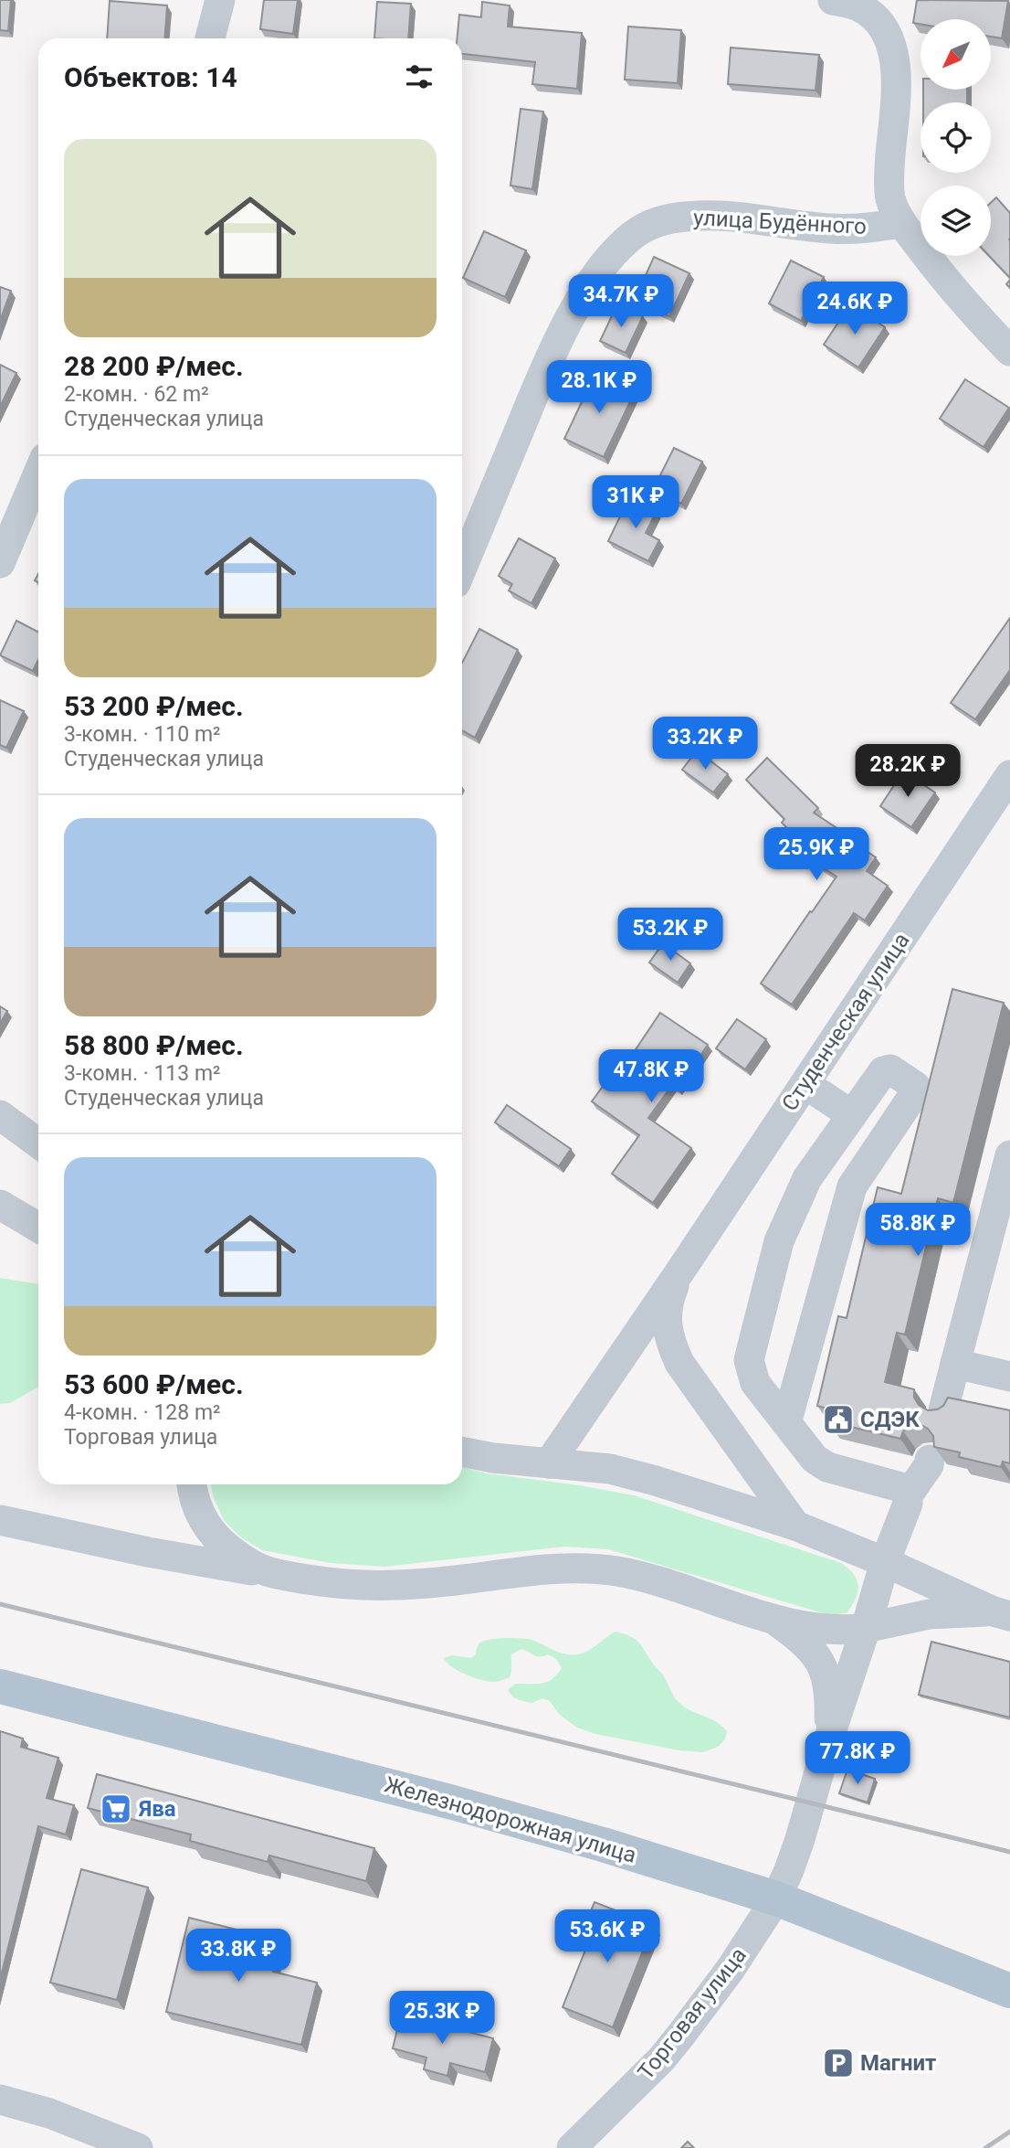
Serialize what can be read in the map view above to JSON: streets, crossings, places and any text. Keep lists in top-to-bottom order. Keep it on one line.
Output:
{"streets":{"main road":["Железнодорожная улица"],"street":["улица Будённого","Студенческая улица","Торговая улица"]},"crossings":[["Железнодорожная улица","Торговая улица"]],"places":{"public building":["СДЭК"],"supermarket":["Ява"],"parking":["Магнит"]},"north":"bottom left","page":{"heading":"Объектов: 14","list":[{"name":"28 200 ₽/мес.","note":"2-комн. · 62 m² · Студенческая улица"},{"name":"53 200 ₽/мес.","note":"3-комн. · 110 m² · Студенческая улица"},{"name":"58 800 ₽/мес.","note":"3-комн. · 113 m² · Студенческая улица"},{"name":"53 600 ₽/мес.","note":"4-комн. · 128 m² · Торговая улица"}],"price":["34.7K ₽","24.6K ₽","28.1K ₽","31K ₽","33.2K ₽","28.2K ₽","25.9K ₽","53.2K ₽","47.8K ₽","58.8K ₽","77.8K ₽","53.6K ₽","33.8K ₽","25.3K ₽"]}}
